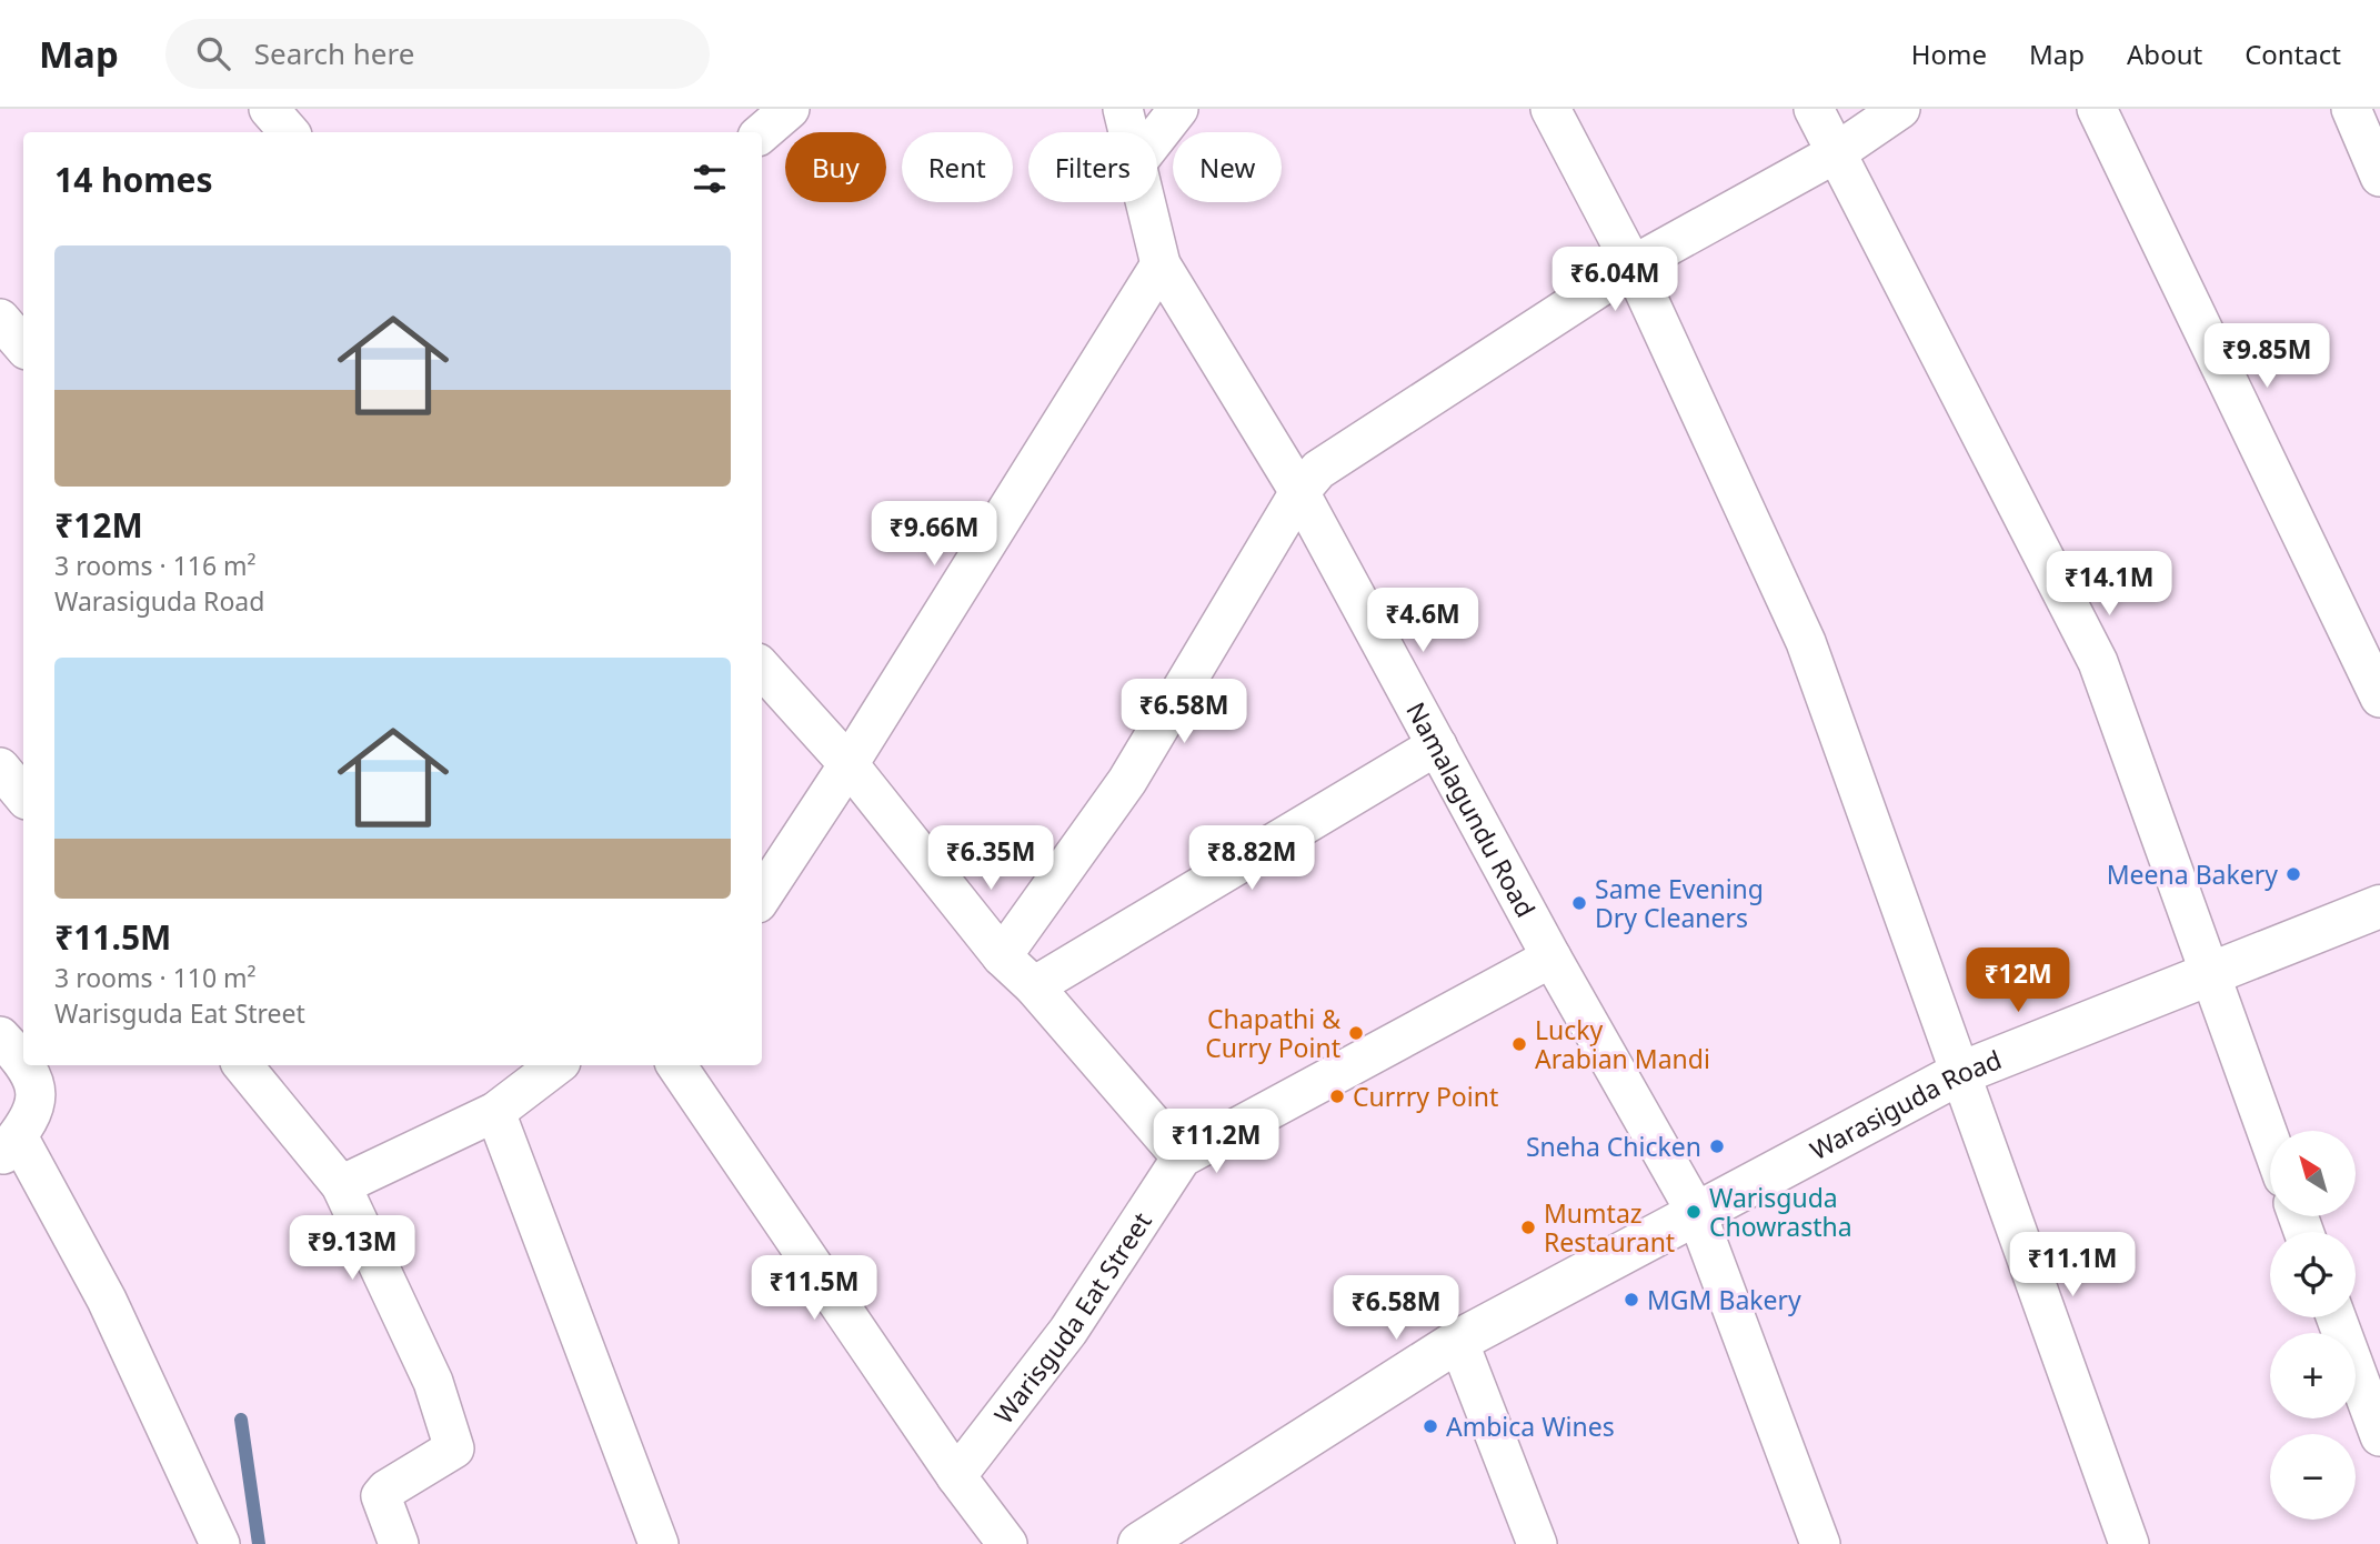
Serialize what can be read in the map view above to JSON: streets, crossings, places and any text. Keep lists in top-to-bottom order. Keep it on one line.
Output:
{"streets":{"street":["Namalagundu Road","Warasiguda Road","Warisguda Eat Street"]},"crossings":[["Namalagundu Road","Warasiguda Road"],["Namalagundu Road","Warisguda Eat Street"]],"places":["Meena Bakery","Same Evening Dry Cleaners","Chapathi & Curry Point","Lucky Arabian Mandi","Currry Point","Sneha Chicken","Warisguda Chowrastha","Mumtaz Restaurant","MGM Bakery","Ambica Wines"],"north":"top left","page":{"header":"Map","search":"Search here","nav":["Home","Map","About","Contact"],"chip":["Buy","Rent","Filters","New"],"heading":"14 homes","list":[{"name":"₹12M","note":"3 rooms · 116 m² · Warasiguda Road"},{"name":"₹11.5M","note":"3 rooms · 110 m² · Warisguda Eat Street"}],"price":["₹6.04M","₹9.85M","₹9.66M","₹14.1M","₹4.6M","₹6.58M","₹6.35M","₹8.82M","₹12M","₹11.2M","₹9.13M","₹11.1M","₹11.5M","₹6.58M"],"map_buttons":["+","−"]}}
